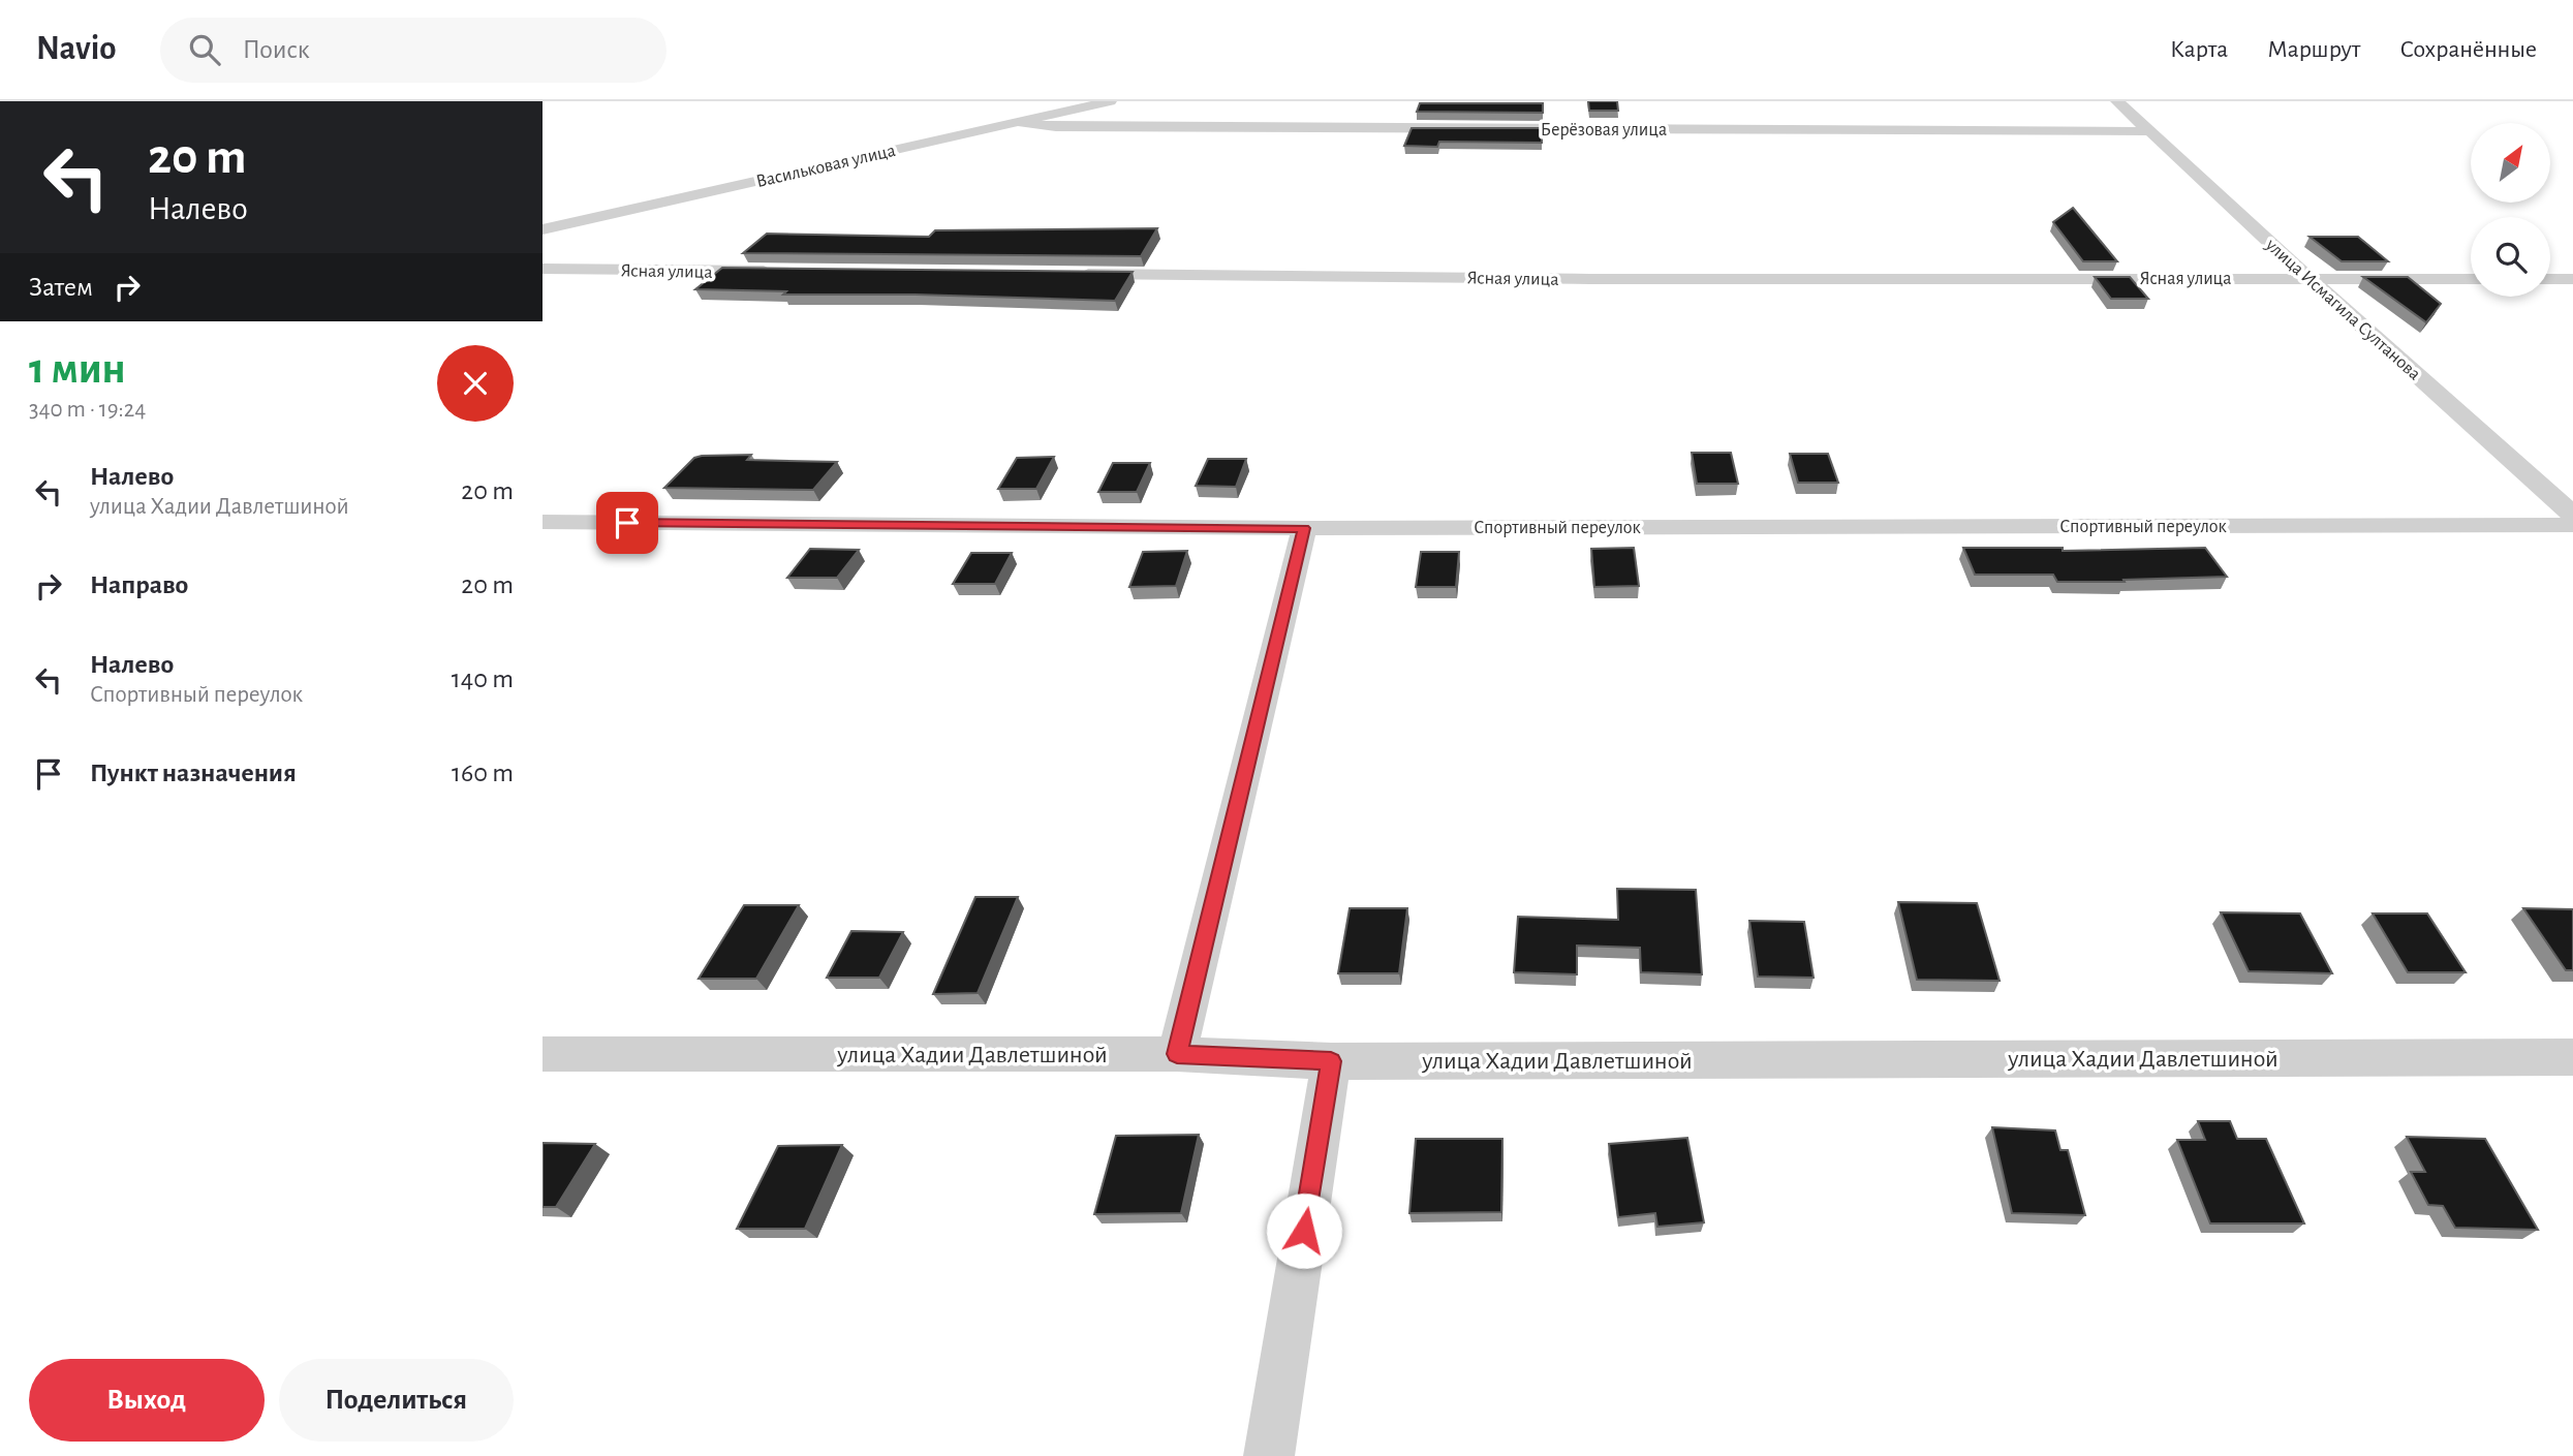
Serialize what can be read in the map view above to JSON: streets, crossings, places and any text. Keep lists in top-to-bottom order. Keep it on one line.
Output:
{"streets":{"street":["Берёзовая улица","Васильковая улица","Ясная улица","улица Исмагила Султанова","Спортивный переулок","улица Хадии Давлетшиной"]},"crossings":[["Берёзовая улица","Васильковая улица"],["Берёзовая улица","улица Исмагила Султанова"],["Ясная улица","улица Исмагила Султанова"]],"north":"top right","page":{"header":"Navio","search":"Поиск","nav":["Карта","Маршрут","Сохранённые"],"turn":["20 m","Налево"],"then":"Затем","heading":["1 мин","340 m · 19:24"],"list":[{"name":"Налево","note":"улица Хадии Давлетшиной","value":"20 m"},{"name":"Направо","value":"20 m"},{"name":"Налево","note":"Спортивный переулок","value":"140 m"},{"name":"Пункт назначения","value":"160 m"}],"buttons":["Выход","Поделиться"]}}
